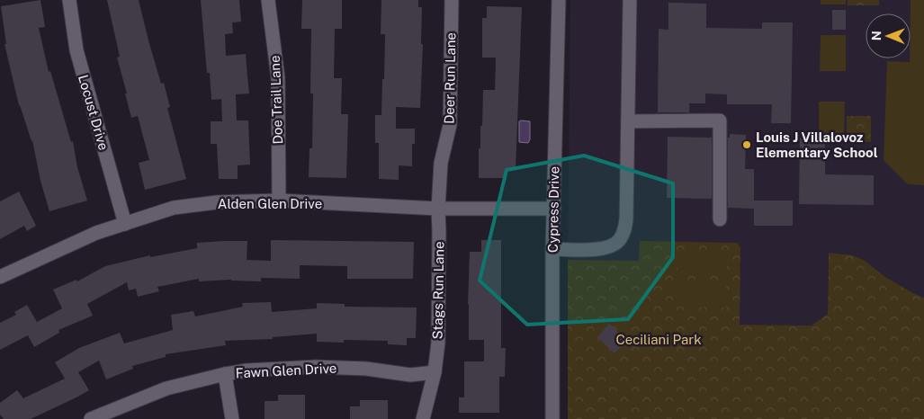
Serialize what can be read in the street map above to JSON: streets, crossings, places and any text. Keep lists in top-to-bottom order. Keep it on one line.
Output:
{"streets":{"street":["Deer Run Lane","Doe Trail Lane","Locust Drive","Alden Glen Drive","Cypress Drive","Stags Run Lane","Fawn Glen Drive"]},"crossings":[["Deer Run Lane","Alden Glen Drive"],["Deer Run Lane","Stags Run Lane"],["Doe Trail Lane","Alden Glen Drive"],["Locust Drive","Alden Glen Drive"],["Alden Glen Drive","Cypress Drive"],["Alden Glen Drive","Stags Run Lane"],["Stags Run Lane","Fawn Glen Drive"]],"parks":["Ceciliani Park"],"places":["Louis J Villalovoz Elementary School"],"north":"left"}
